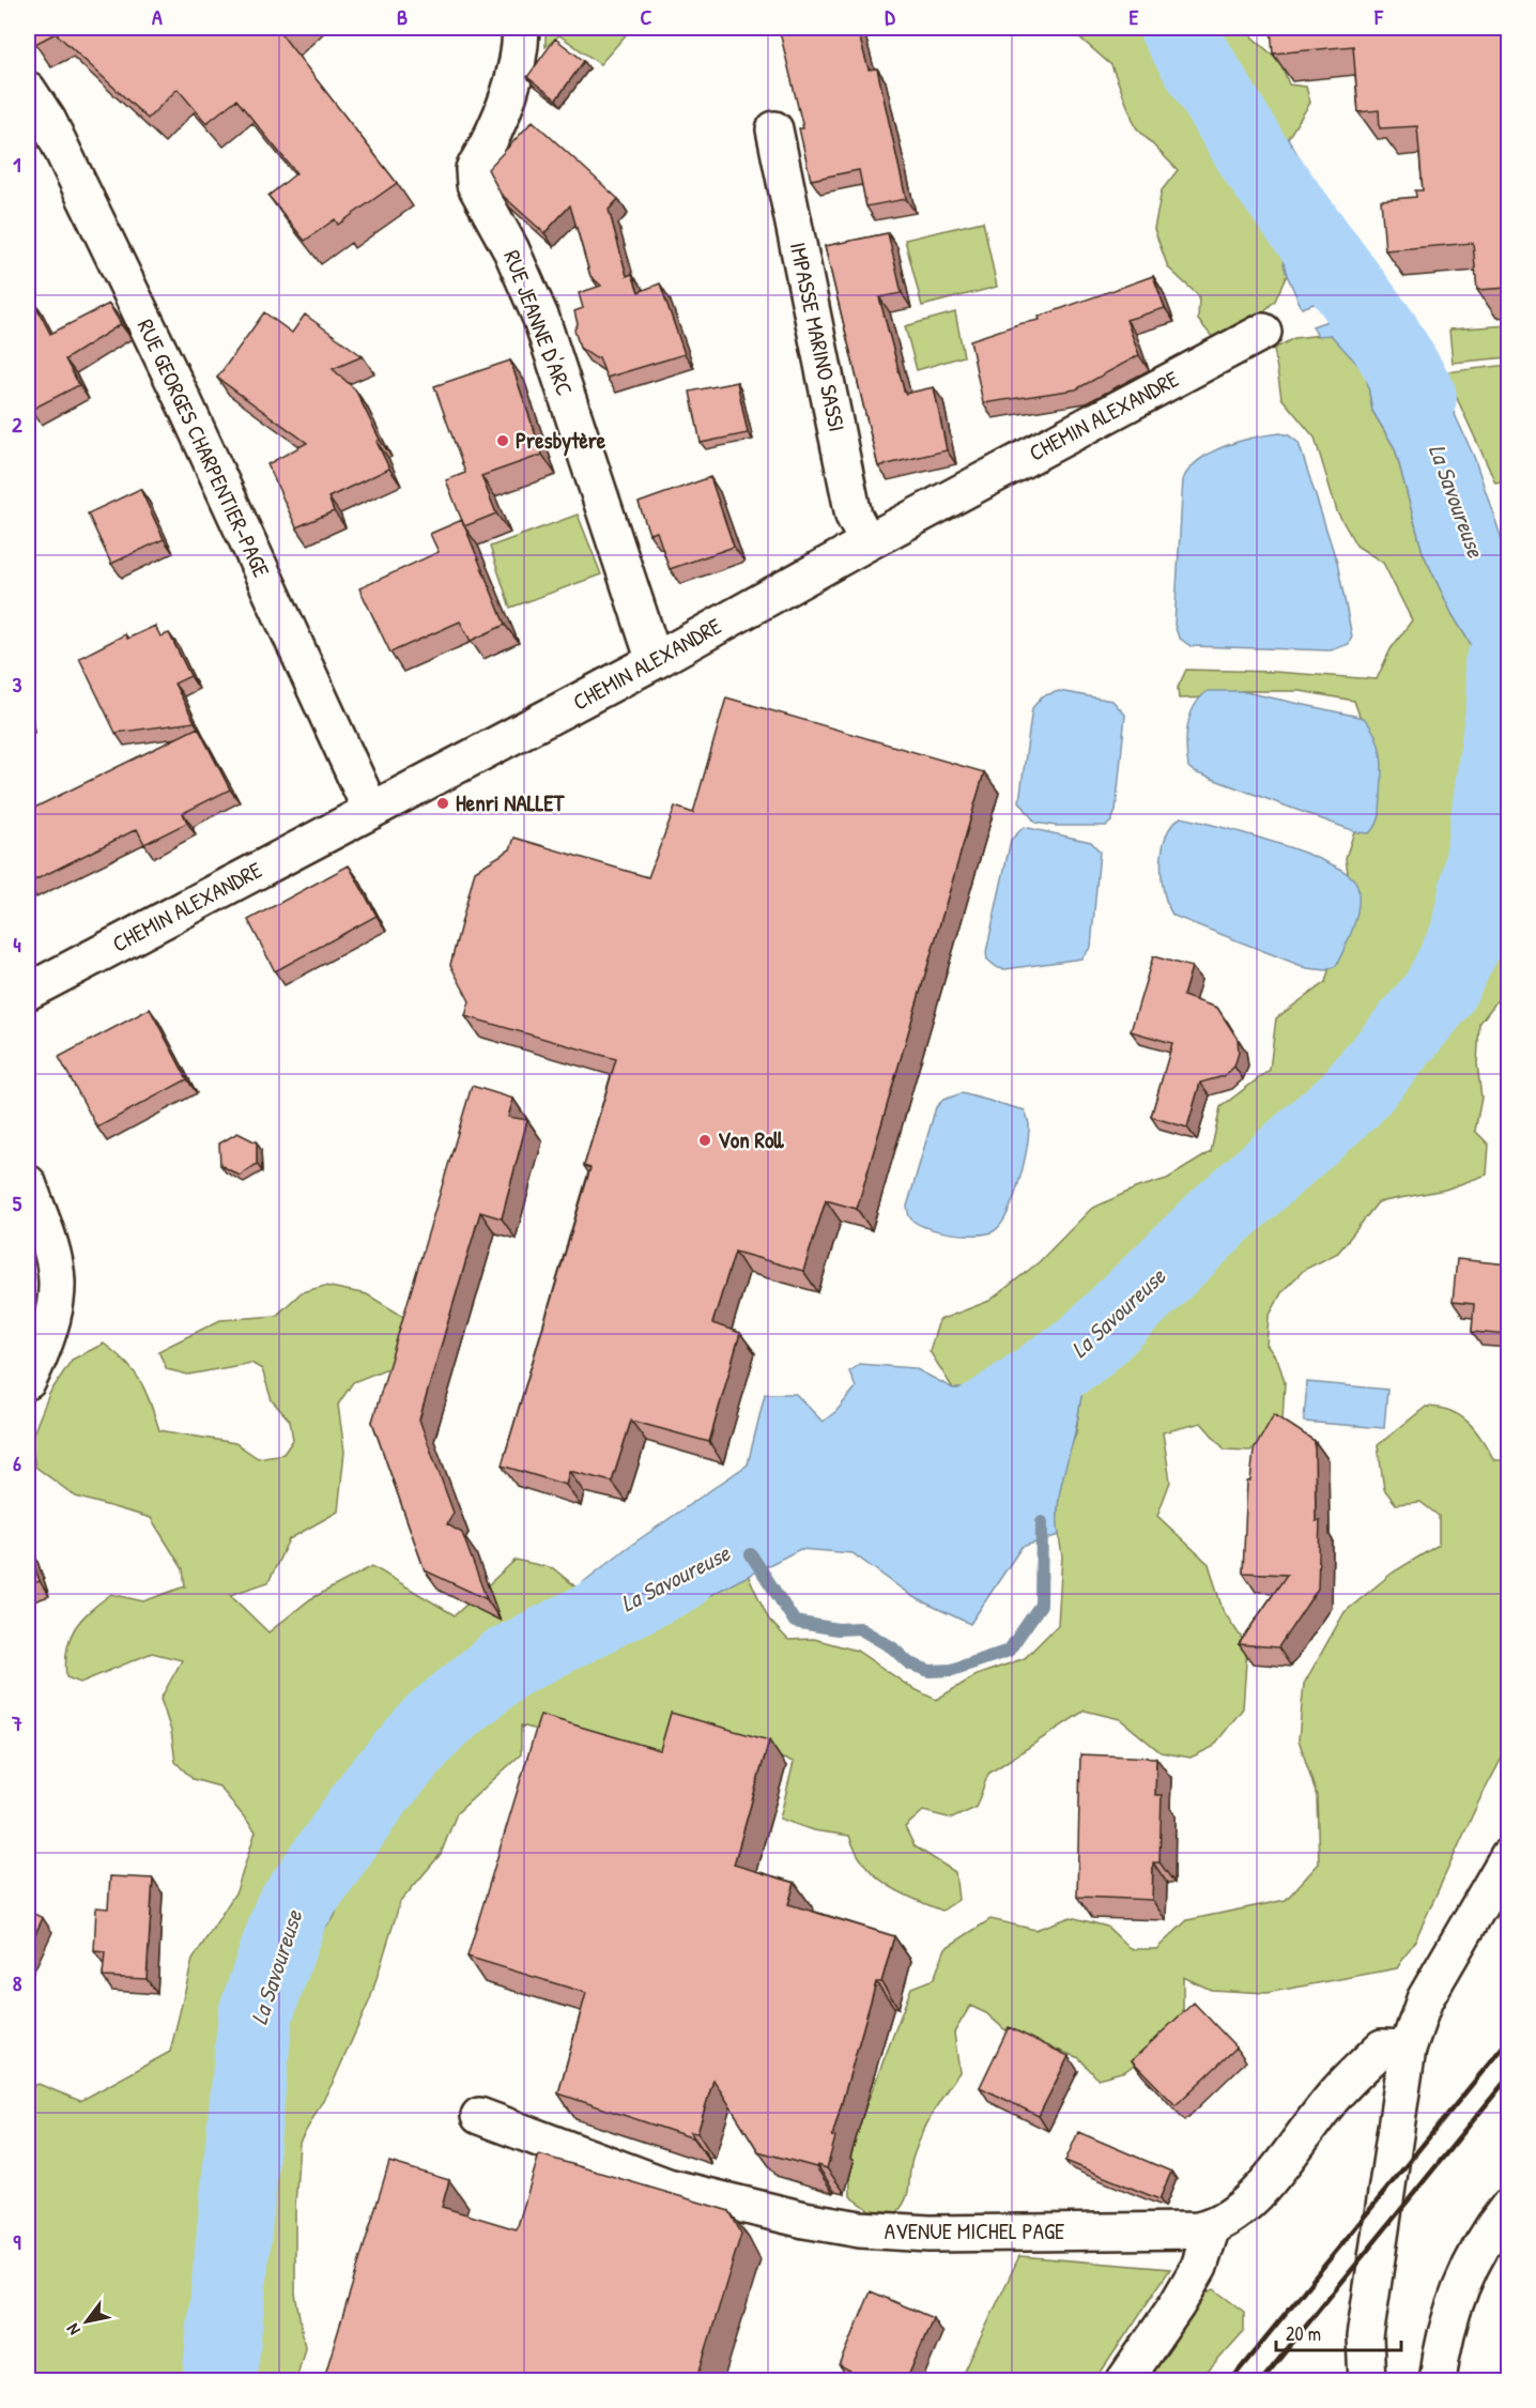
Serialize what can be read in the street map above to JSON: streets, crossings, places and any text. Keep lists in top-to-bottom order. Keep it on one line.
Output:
{"streets":{"street":["RUE JEANNE D'ARC","IMPASSE MARINO SASSI","CHEMIN ALEXANDRE","RUE GEORGES CHARPENTIER-PAGE","AVENUE MICHEL PAGE"]},"crossings":[["RUE JEANNE D'ARC","CHEMIN ALEXANDRE"],["IMPASSE MARINO SASSI","CHEMIN ALEXANDRE"],["CHEMIN ALEXANDRE","RUE GEORGES CHARPENTIER-PAGE"]],"water":["La Savoureuse"],"places":["Presbytère","Henri NALLET","Von Roll"],"scale_bar":"20 m","north":"bottom left","grid":{"columns":["A","B","C","D","E","F"],"rows":["1","2","3","4","5","6","7","8","9"]}}
